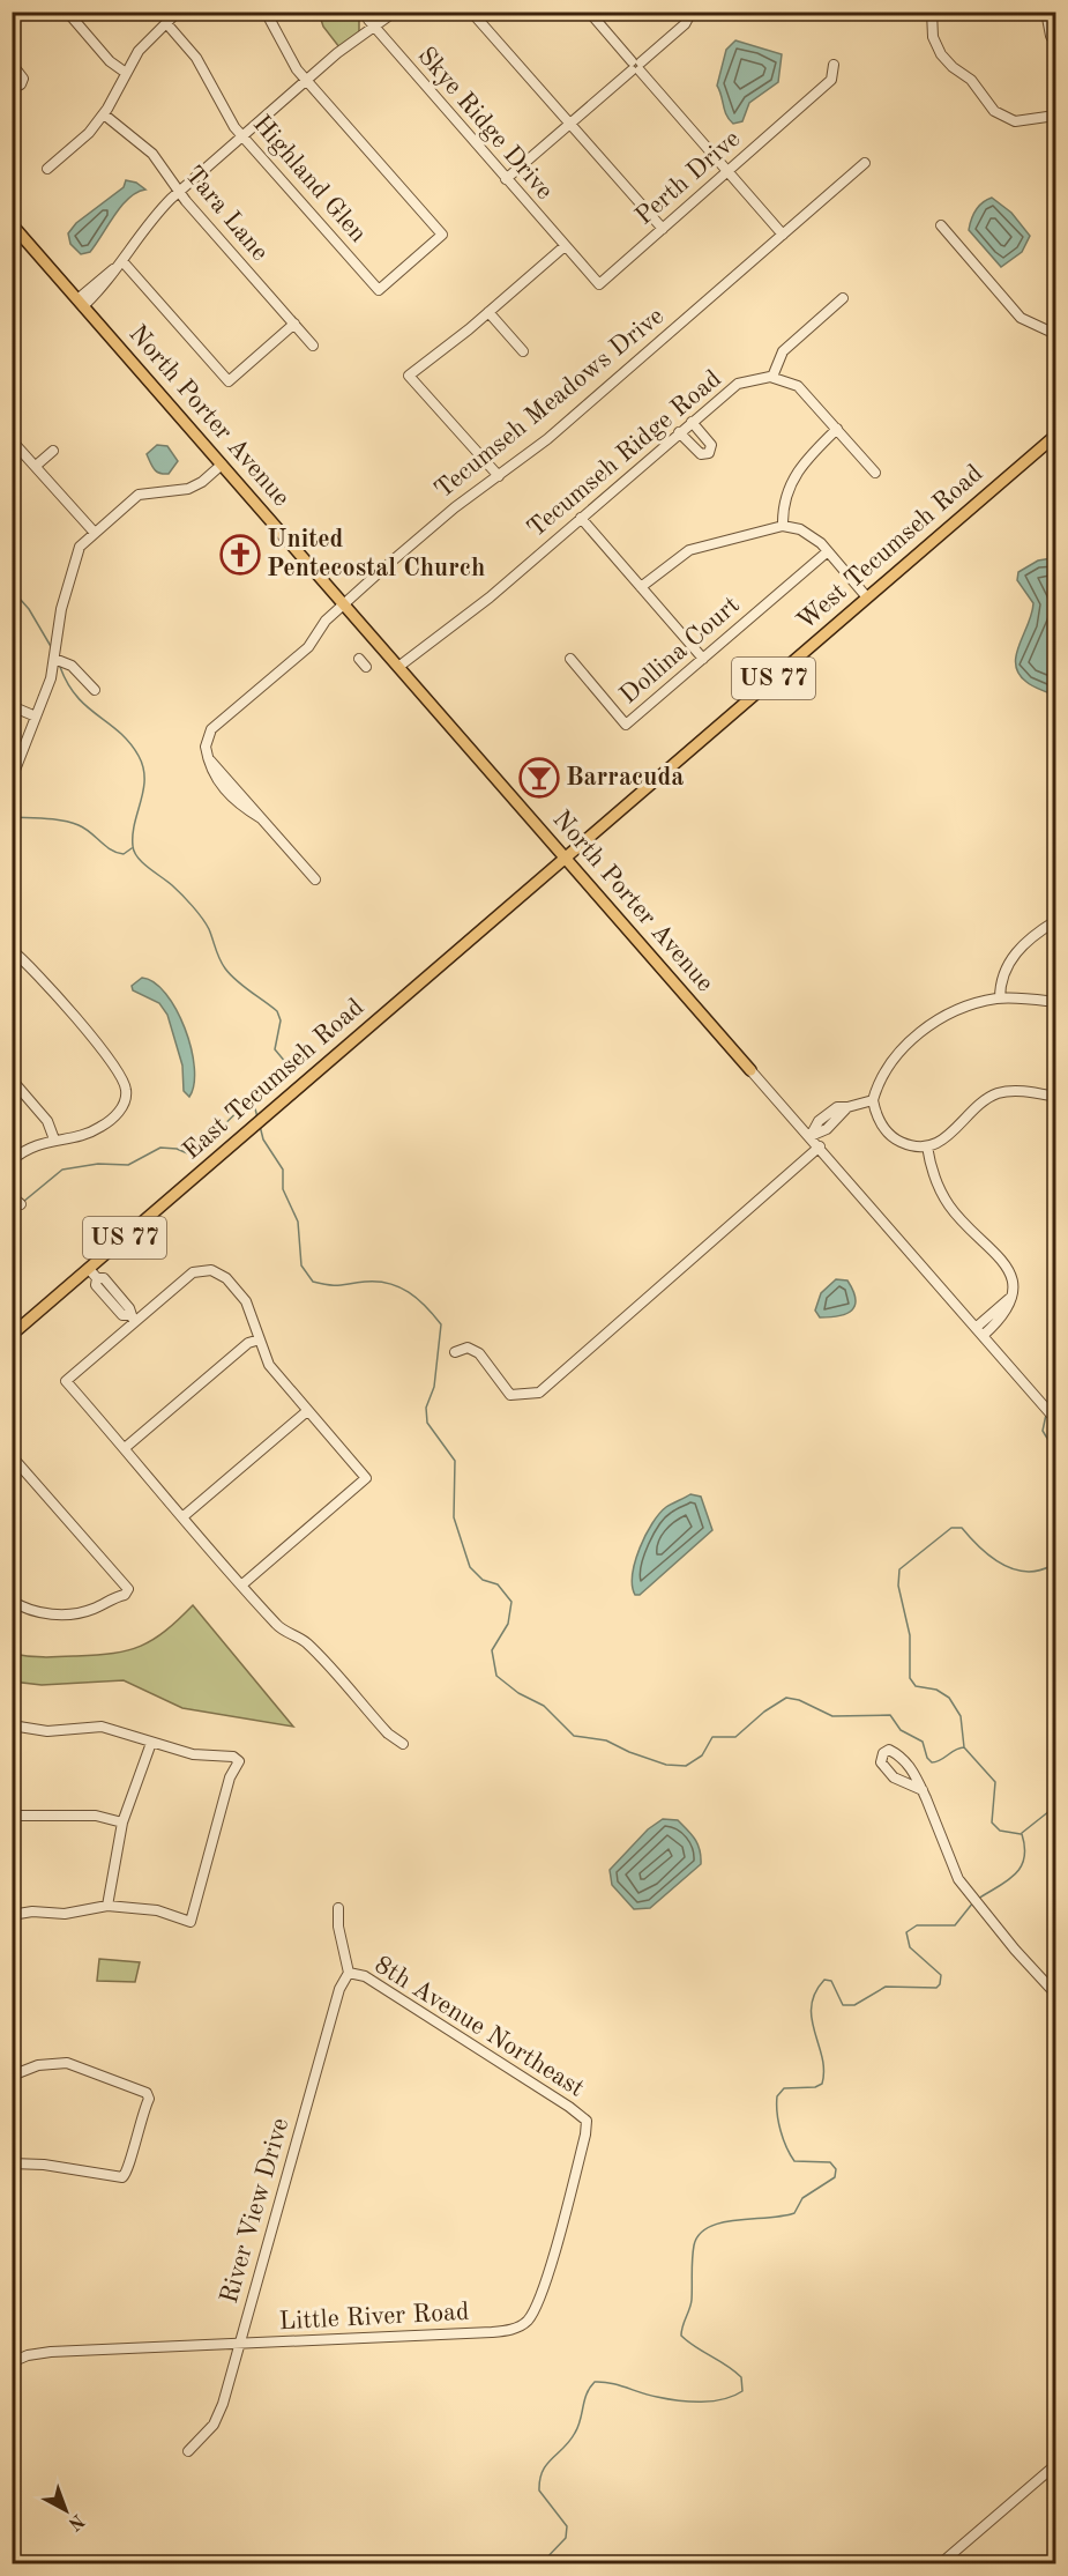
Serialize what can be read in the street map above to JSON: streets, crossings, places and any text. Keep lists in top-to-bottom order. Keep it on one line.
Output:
{"streets":{"main road":["North Porter Avenue","West Tecumseh Road","US 77","East Tecumseh Road"],"street":["Skye Ridge Drive","Perth Drive","Highland Glen","Tara Lane","Tecumseh Meadows Drive","Tecumseh Ridge Road","Dollina Court","8th Avenue Northeast","River View Drive","Little River Road"]},"crossings":[["Skye Ridge Drive","Perth Drive"],["Tecumseh Meadows Drive","North Porter Avenue"],["North Porter Avenue","Tecumseh Ridge Road"],["North Porter Avenue","West Tecumseh Road"],["North Porter Avenue","East Tecumseh Road"],["West Tecumseh Road","East Tecumseh Road"],["8th Avenue Northeast","River View Drive"],["8th Avenue Northeast","Little River Road"],["River View Drive","Little River Road"]],"places":{"church":["United Pentecostal Church"],"bar":["Barracuda"]},"north":"bottom right"}
